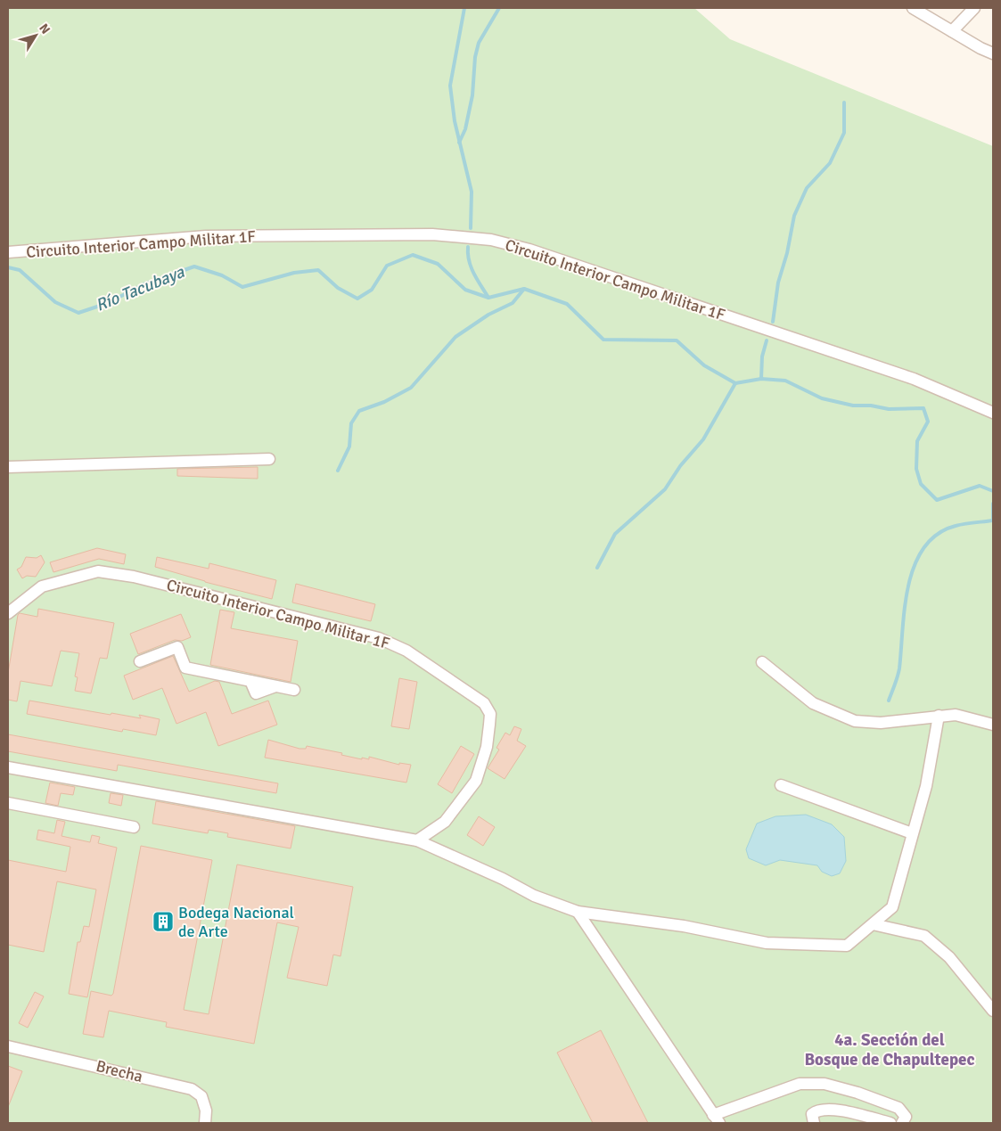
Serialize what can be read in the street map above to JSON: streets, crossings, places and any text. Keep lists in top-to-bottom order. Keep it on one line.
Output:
{"streets":{"street":["Circuito Interior Campo Militar 1F","Brecha"]},"districts":["4a. Sección del Bosque de Chapultepec"],"water":["Río Tacubaya"],"places":{"building":["Bodega Nacional de Arte"]},"north":"top right"}
